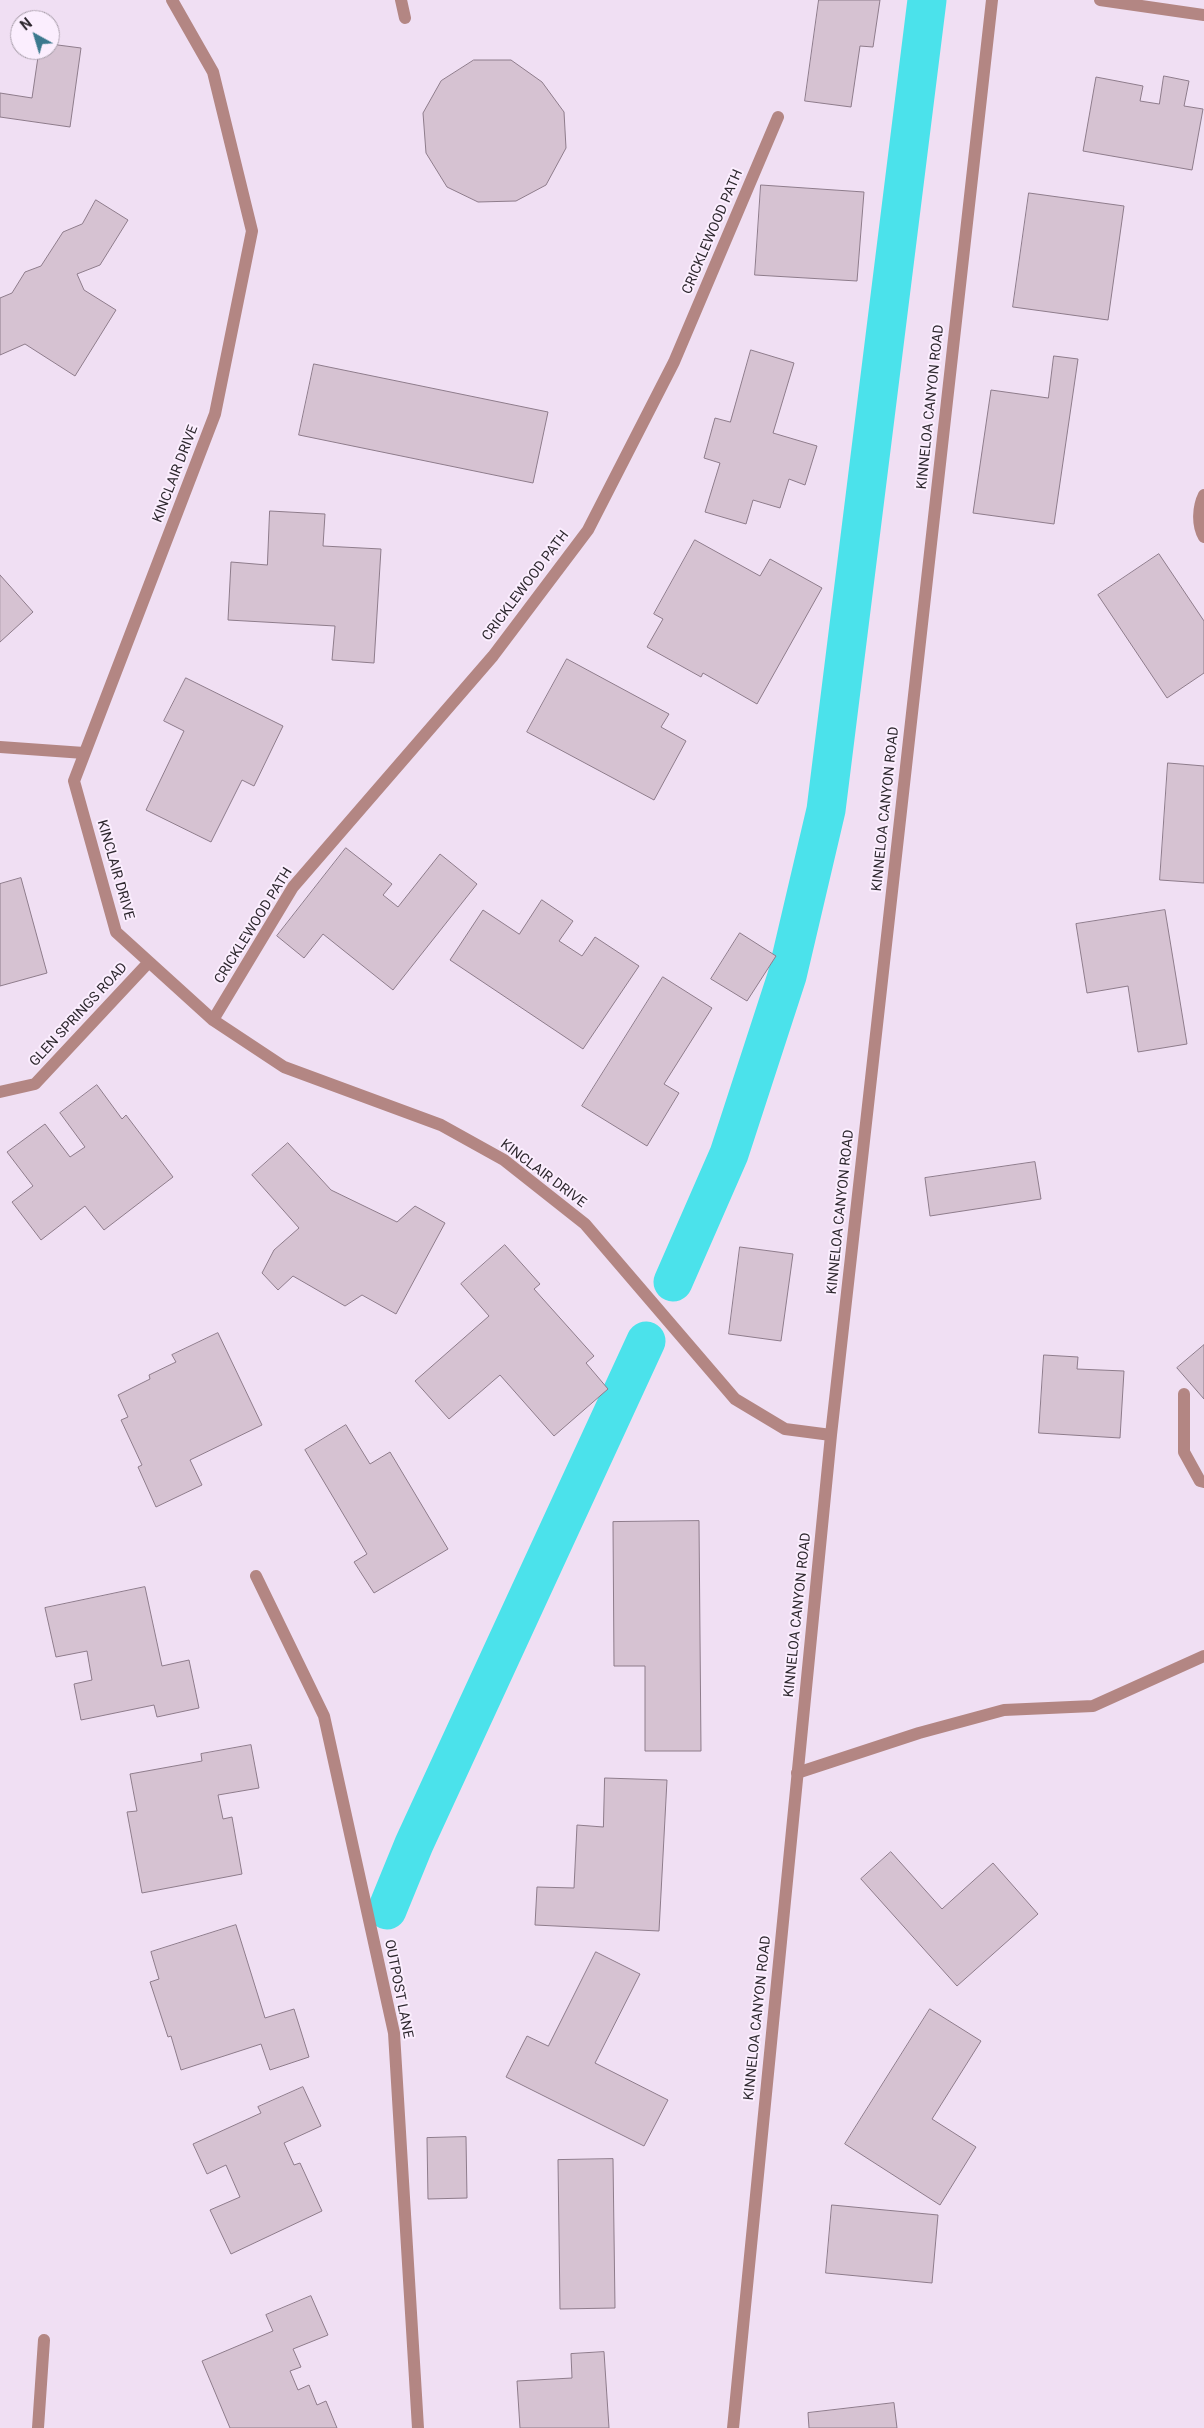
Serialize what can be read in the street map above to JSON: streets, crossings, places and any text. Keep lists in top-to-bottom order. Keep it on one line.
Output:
{"streets":{"street":["CRICKLEWOOD PATH","KINNELOA CANYON ROAD","KINCLAIR DRIVE","GLEN SPRINGS ROAD","OUTPOST LANE"]},"crossings":[["CRICKLEWOOD PATH","KINCLAIR DRIVE"],["KINNELOA CANYON ROAD","KINCLAIR DRIVE"],["KINCLAIR DRIVE","GLEN SPRINGS ROAD"]],"north":"top left"}
